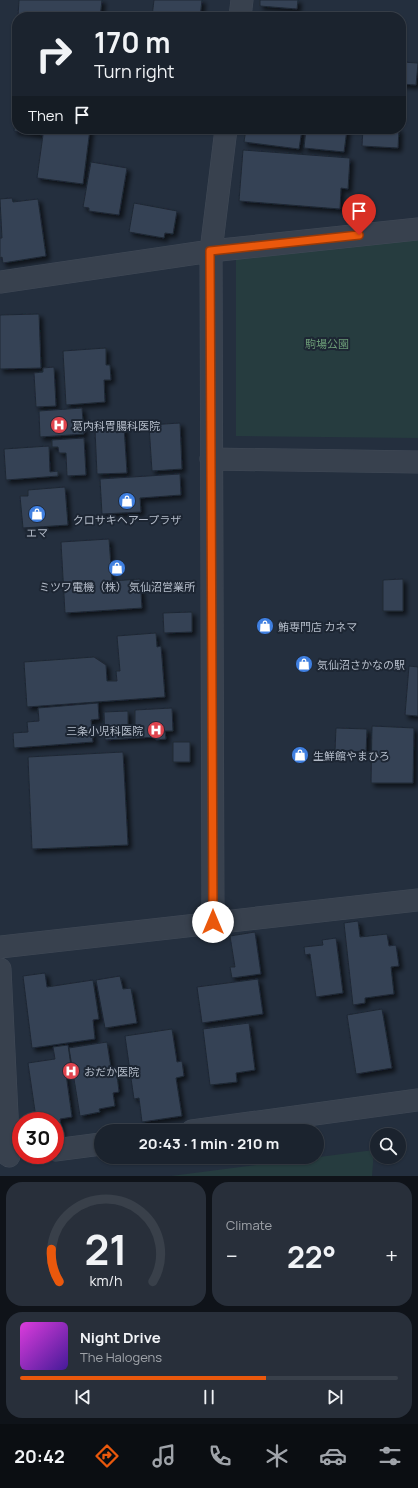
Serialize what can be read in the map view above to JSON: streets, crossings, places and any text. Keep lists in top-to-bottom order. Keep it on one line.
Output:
{"parks":["駒場公園"],"places":{"hospital":["葛内科胃腸科医院","三条小児科医院","おだか医院"],"shop":["クロサキヘアープラザ","エマ","ミツワ電機（株） 気仙沼営業所","鮪専門店 カネマ","気仙沼さかなの駅","生鮮館やまひろ"]},"page":{"turn":["170 m","Turn right"],"then":"Then","limit":"30","trip":"20:43 · 1 min · 210 m","tile":"Climate","heat":["−","22°","+"],"song":["Night Drive","The Halogens"],"tabs":"20:42","gauge":["21","km/h"]}}
